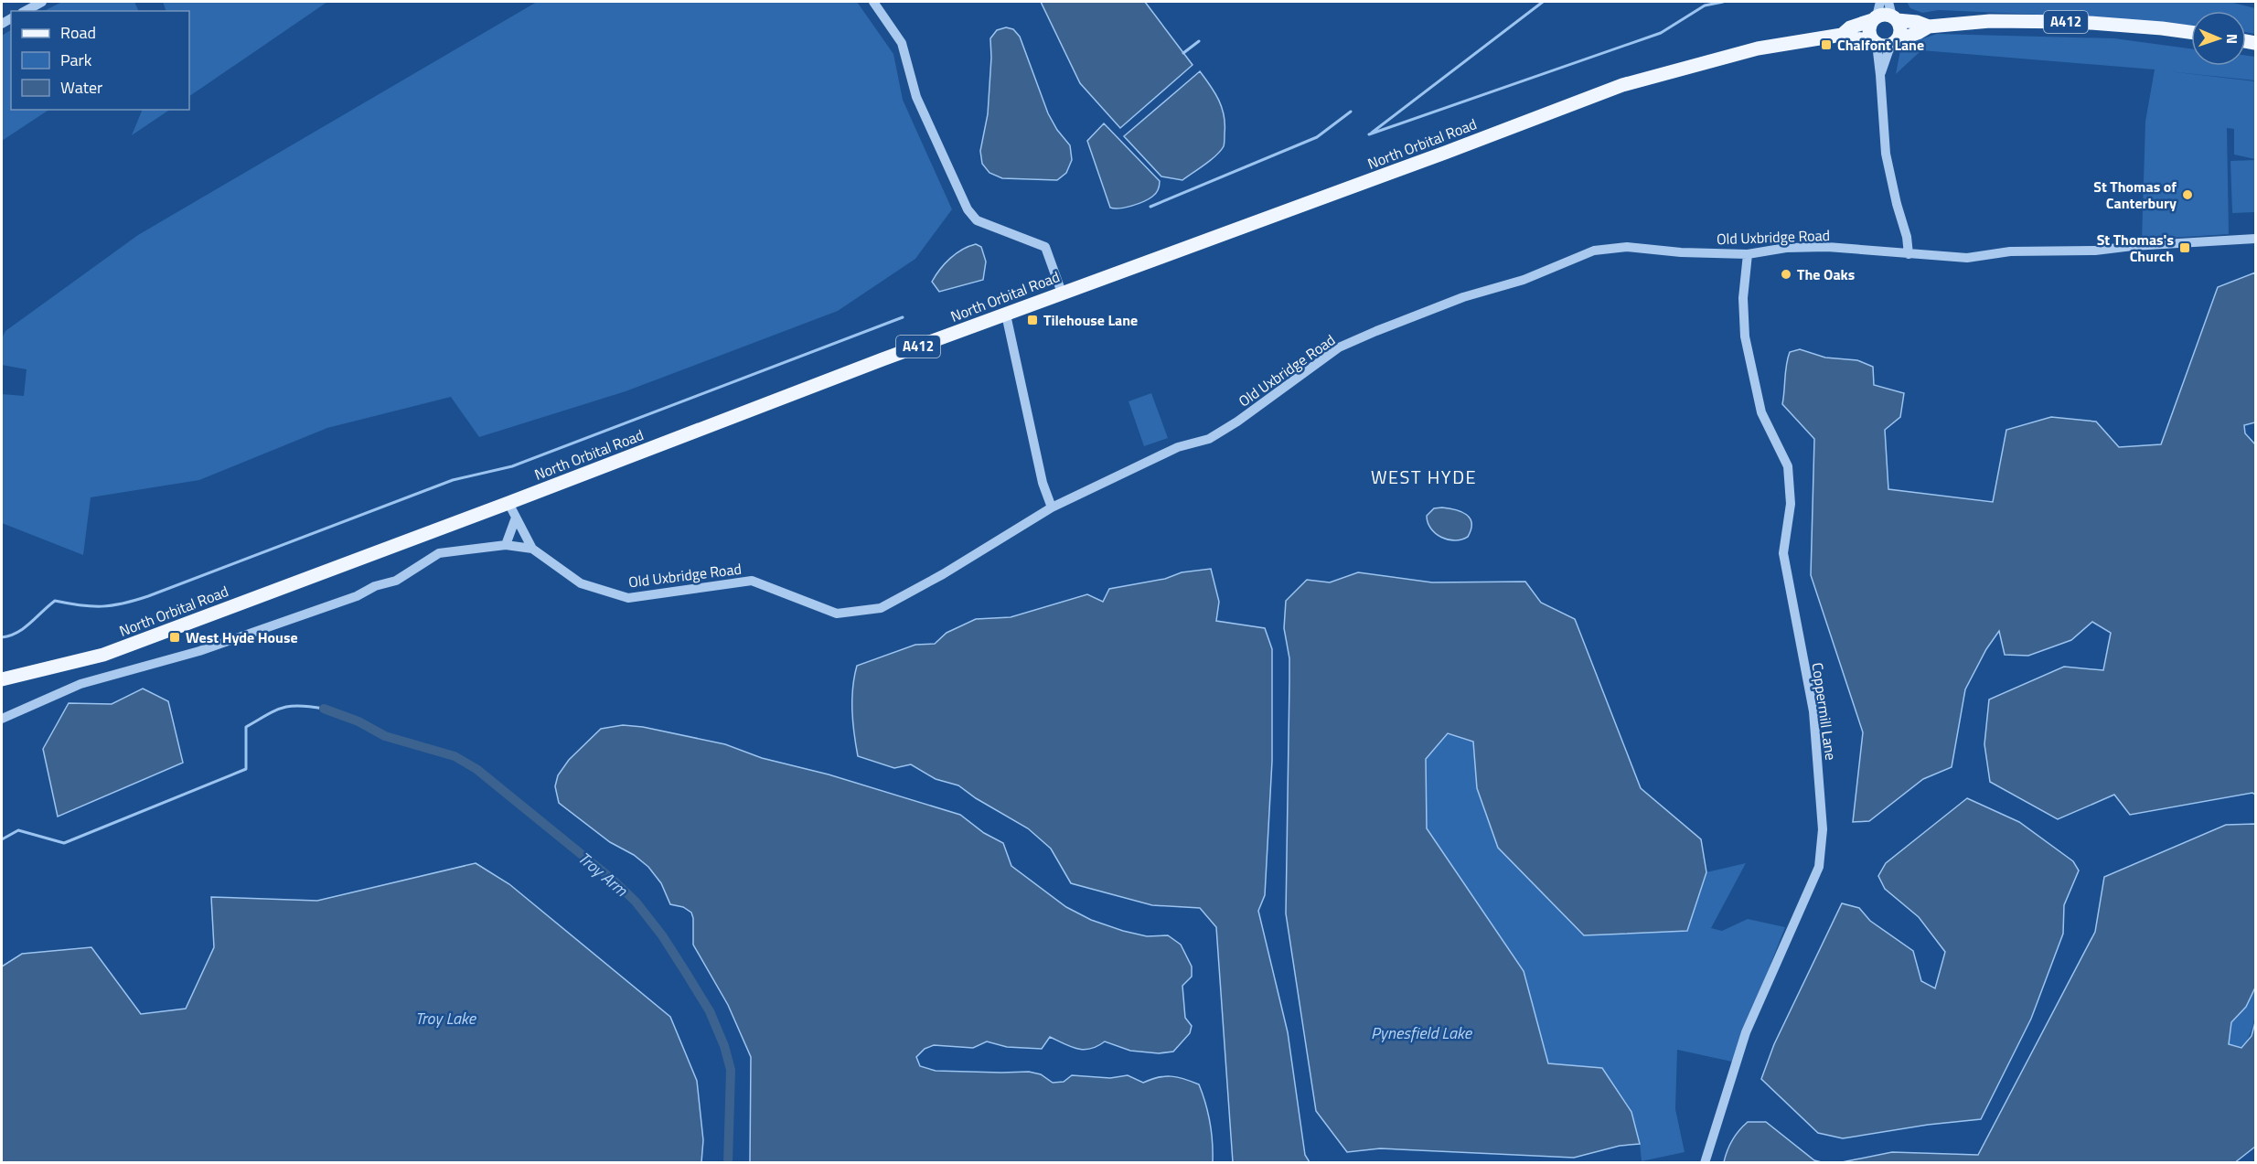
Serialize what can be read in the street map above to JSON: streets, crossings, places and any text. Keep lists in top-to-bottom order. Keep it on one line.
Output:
{"streets":{"main road":["A412","North Orbital Road"],"street":["Old Uxbridge Road","Coppermill Lane"]},"crossings":[["A412","North Orbital Road"],["North Orbital Road","Old Uxbridge Road"],["Old Uxbridge Road","Coppermill Lane"]],"districts":["WEST HYDE"],"water":["Troy Arm","Troy Lake","Pynesfield Lake"],"places":{"transit":["Chalfont Lane","St Thomas's Church","Tilehouse Lane","West Hyde House"],"other":["St Thomas of Canterbury","The Oaks"]},"legend":["Road","Park","Water"],"north":"right"}
